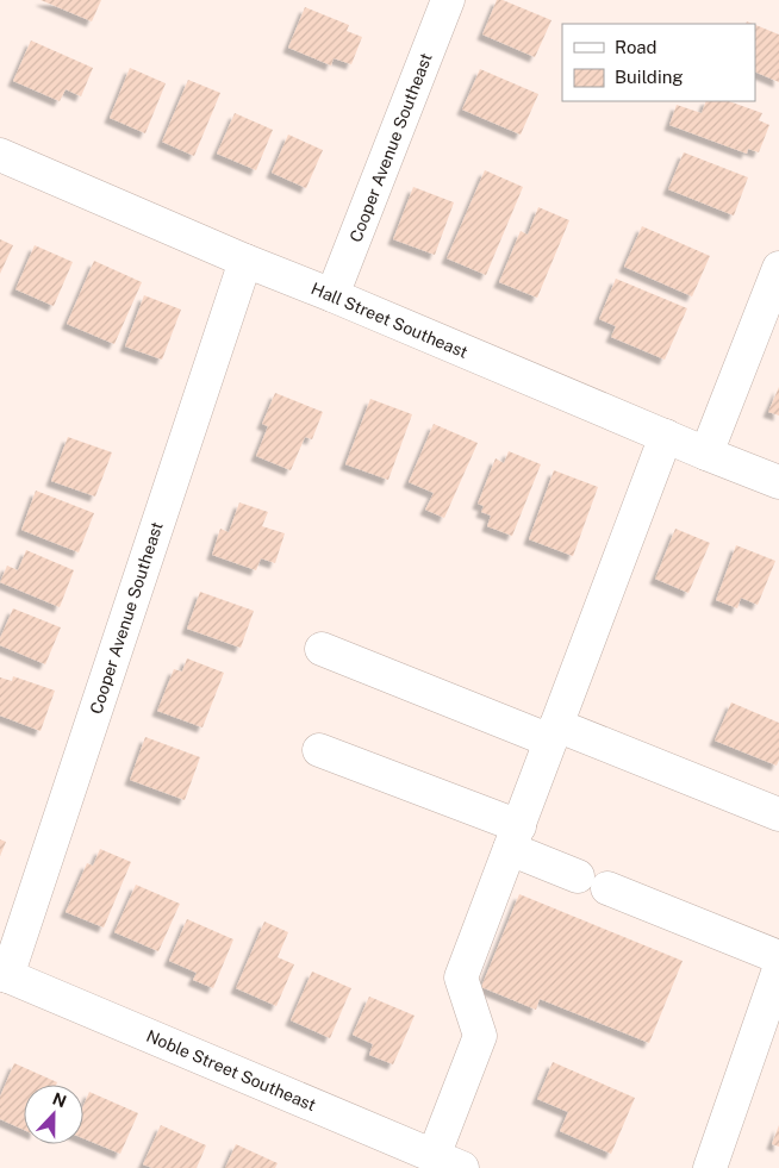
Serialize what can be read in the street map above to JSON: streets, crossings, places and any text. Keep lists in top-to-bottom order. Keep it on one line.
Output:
{"streets":{"street":["Cooper Avenue Southeast","Hall Street Southeast","Noble Street Southeast"]},"crossings":[["Cooper Avenue Southeast","Hall Street Southeast"],["Cooper Avenue Southeast","Noble Street Southeast"]],"legend":["Road","Building"],"north":"top"}
